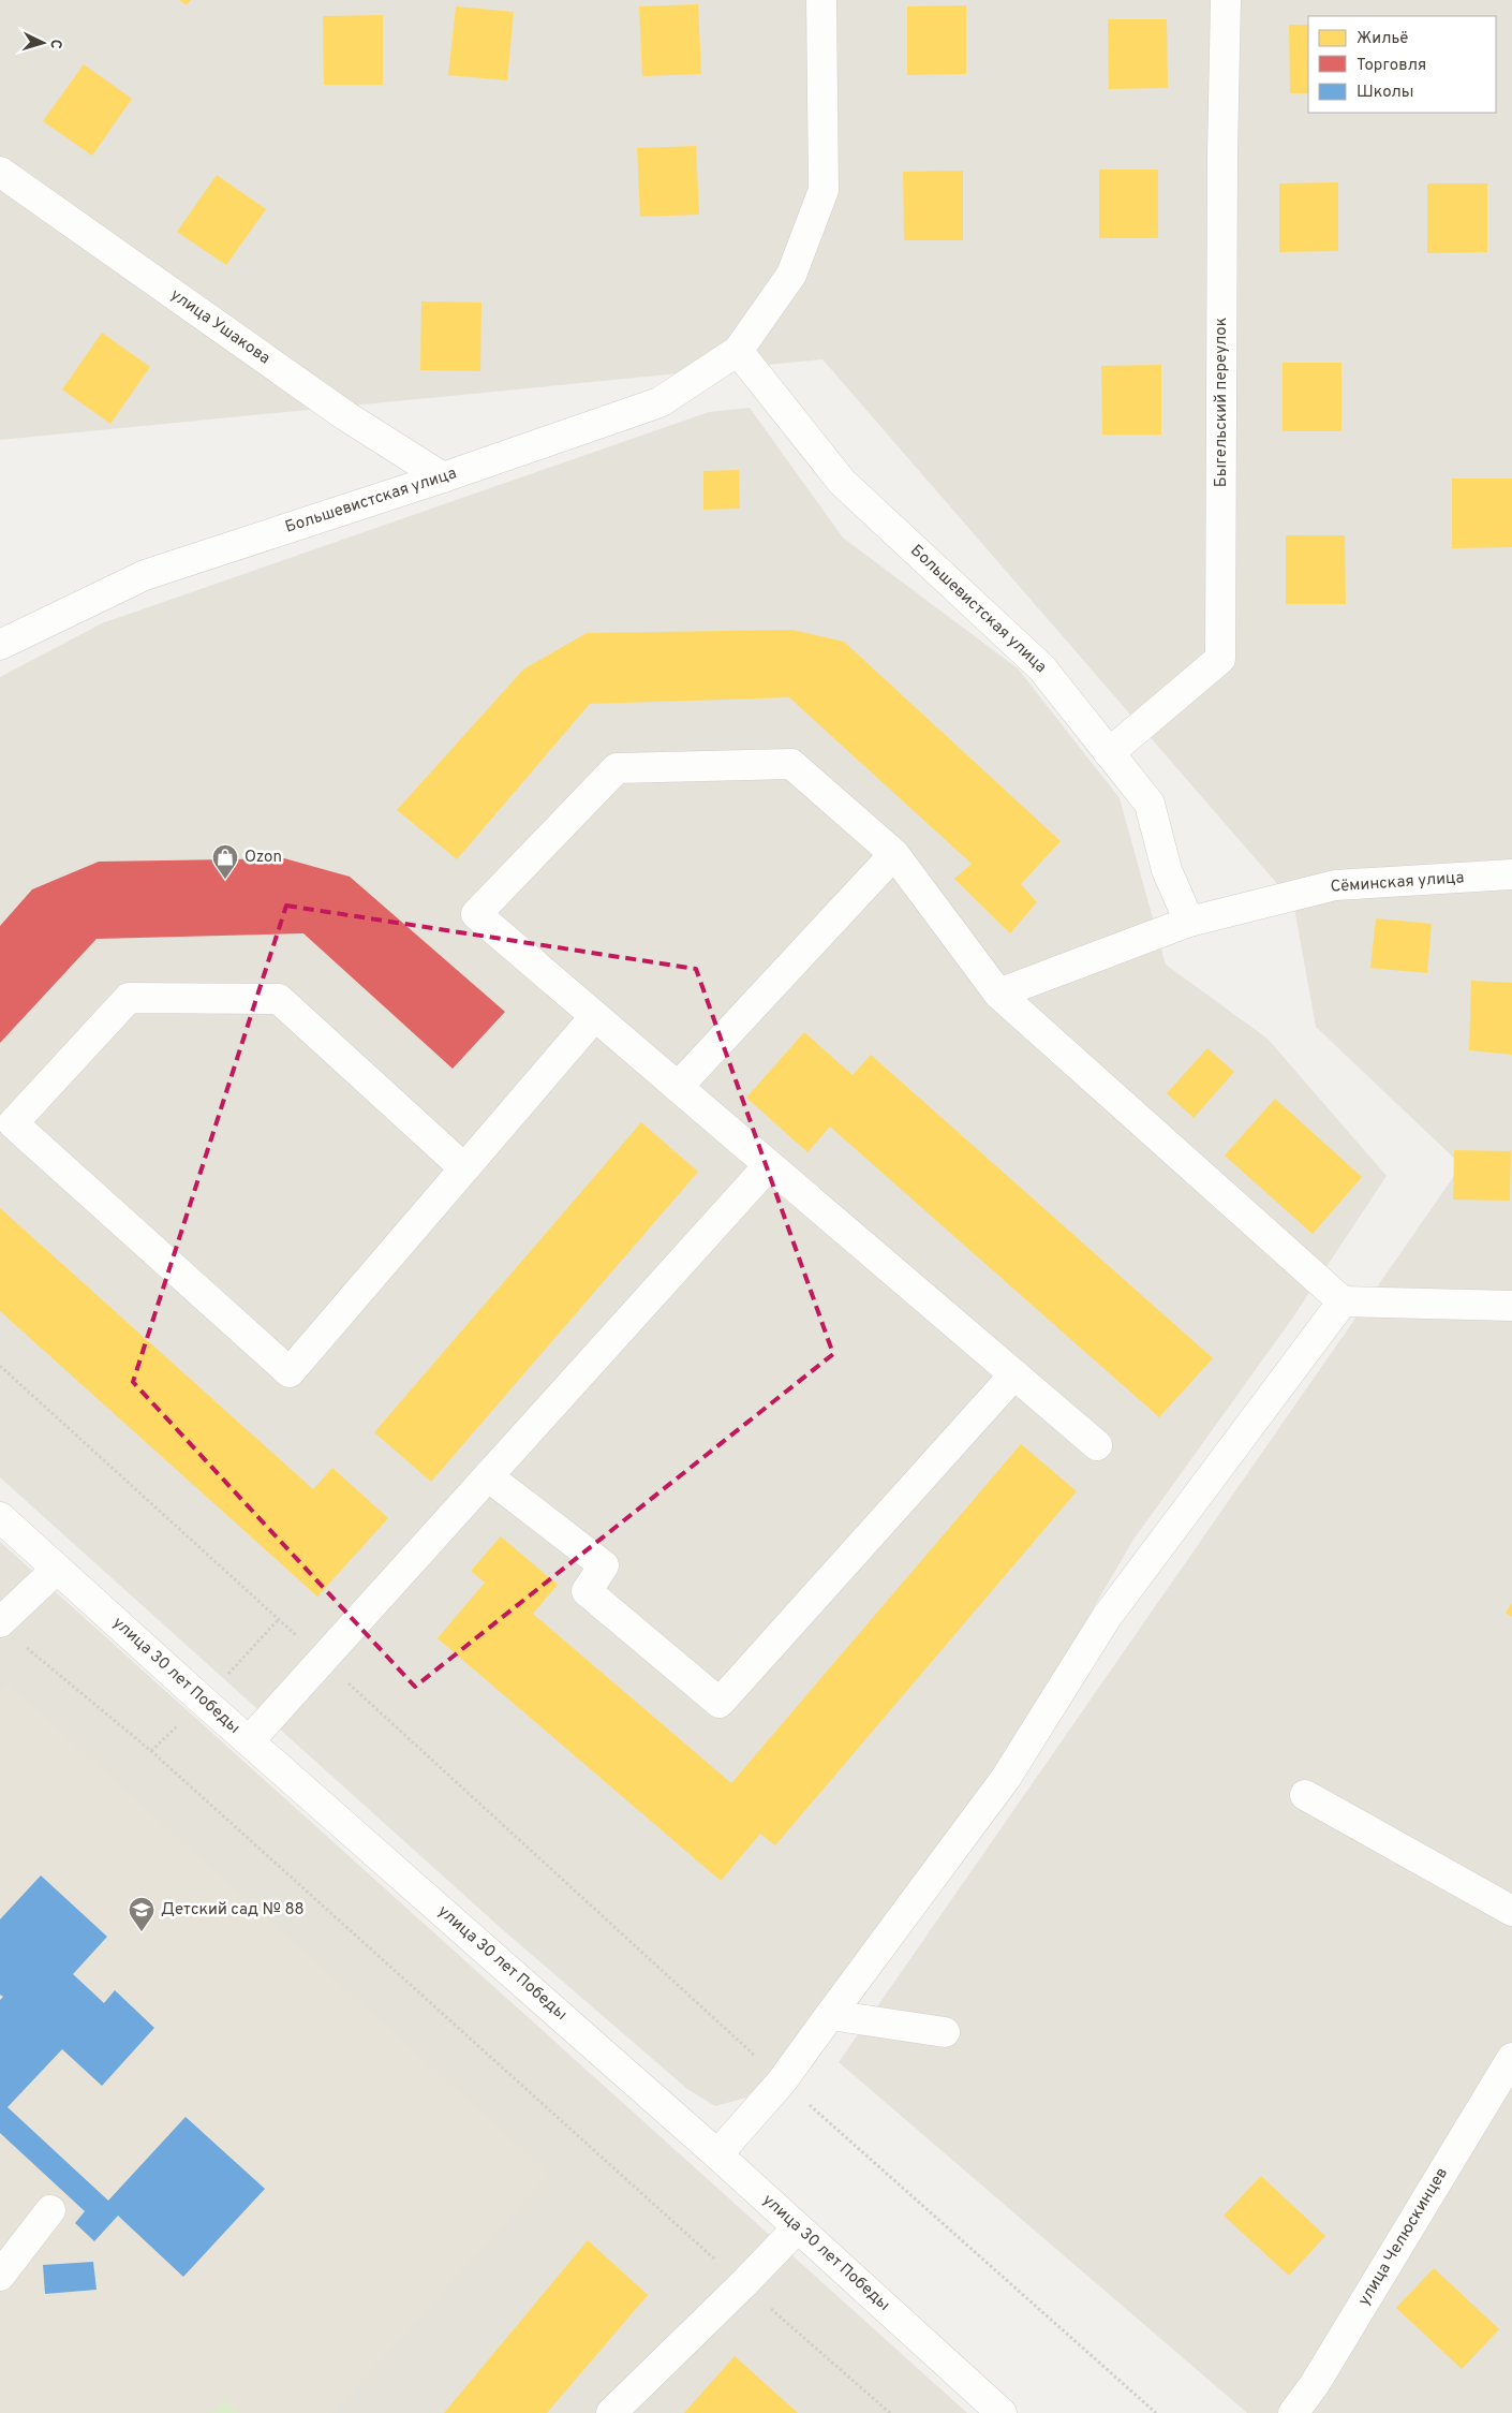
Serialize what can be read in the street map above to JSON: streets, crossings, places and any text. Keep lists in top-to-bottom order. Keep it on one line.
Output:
{"streets":{"street":["улица Ушакова","Быгельский переулок","Большевистская улица","Сёминская улица","улица 30 лет Победы","улица Челюскинцев"]},"crossings":[["улица Ушакова","Большевистская улица"],["Быгельский переулок","Большевистская улица"],["Большевистская улица","Сёминская улица"]],"places":{"shop":["Ozon"],"school or university":["Детский сад № 88"]},"legend":["Жильё","Торговля","Школы"],"north":"right"}
